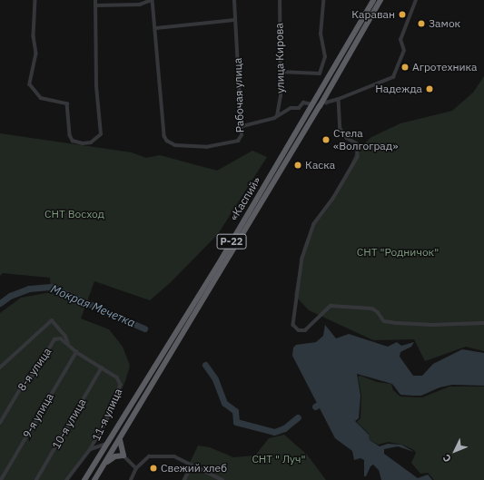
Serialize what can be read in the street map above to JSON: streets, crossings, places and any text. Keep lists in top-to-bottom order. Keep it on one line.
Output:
{"streets":{"highway":["«Каспий»","Р-22"],"street":["улица Кирова","Рабочая улица","8-я улица","11-я улица","9-я улица","10-я улица"]},"crossings":[["11-я улица","10-я улица"]],"water":["Мокрая Мечетка"],"parks":["СНТ Восход","СНТ \"Родничок\"","СНТ \" Луч\""],"places":["Караван","Замок","Агротехника","Надежда","Стела «Волгоград»","Каска","Свежий хлеб"],"north":"bottom left"}
